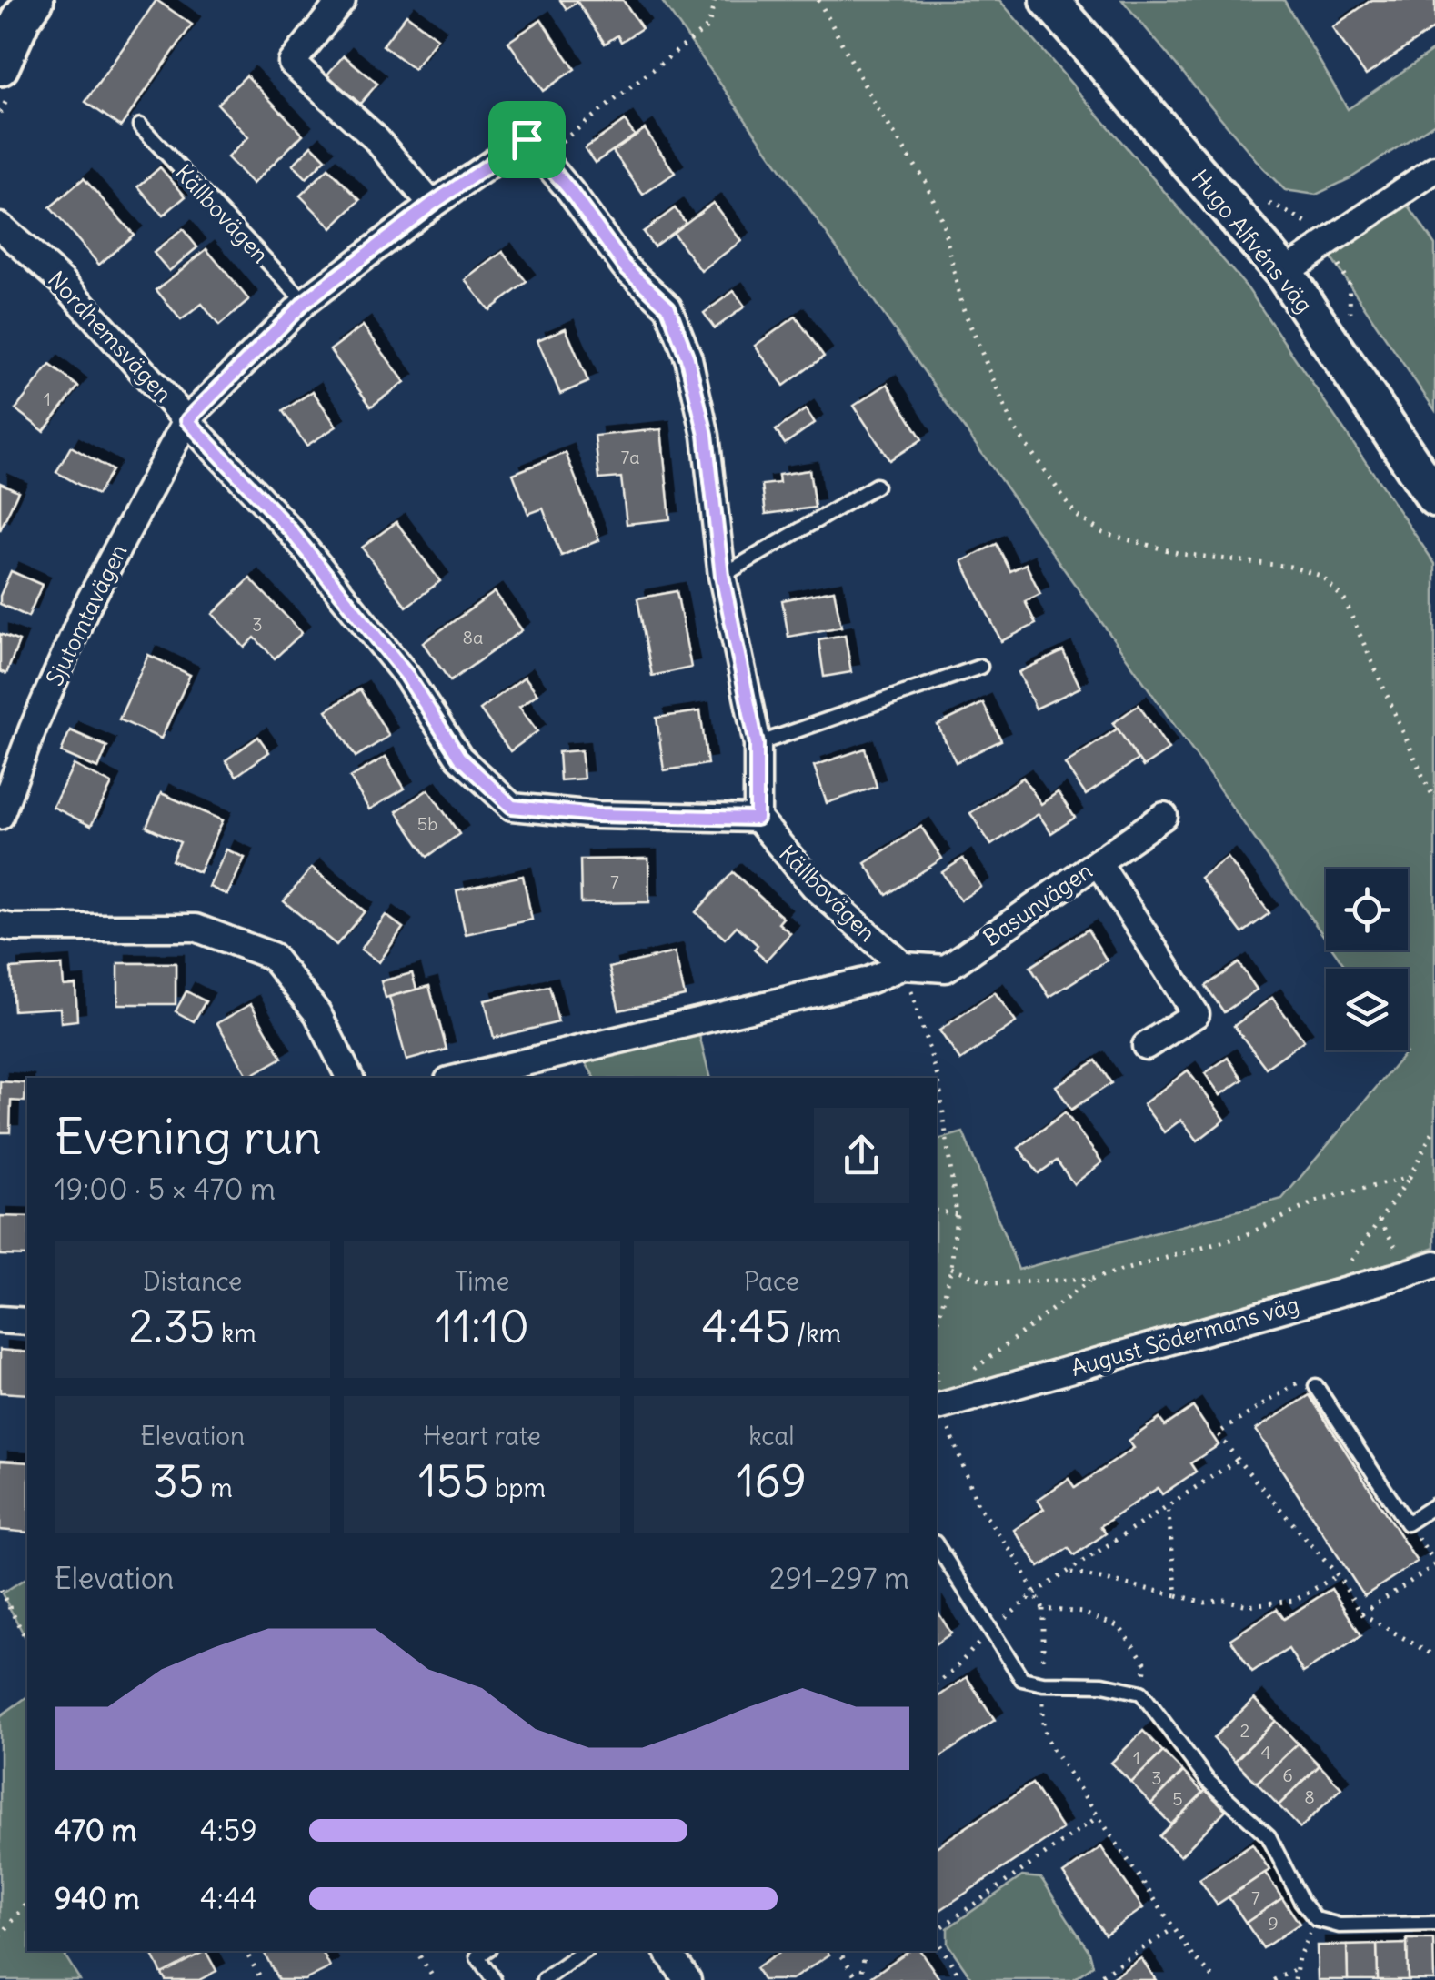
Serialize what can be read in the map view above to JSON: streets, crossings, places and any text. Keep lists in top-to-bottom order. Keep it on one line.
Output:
{"streets":{"street":["Källbovägen","Hugo Alfvéns väg","Nordhemsvägen","Sjutomtavägen","Basunvägen","August Södermans väg"]},"crossings":[["Källbovägen","Nordhemsvägen"],["Källbovägen","Basunvägen"],["Nordhemsvägen","Sjutomtavägen"]],"house_numbers":["1","7a","3","8a","5b","7","2","4","1","6","3","8","5","7","9"],"page":{"heading":["Evening run","19:00 · 5 × 470 m"],"stats":[["Distance","2.35 km"],["Time","11:10"],["Pace","4:45 /km"],["Elevation","35 m"],["Heart rate","155 bpm"],["kcal","169"]],"chart":["Elevation","291–297 m"],"list":[{"name":"470 m","note":"4:59"},{"name":"940 m","note":"4:44"}]}}
